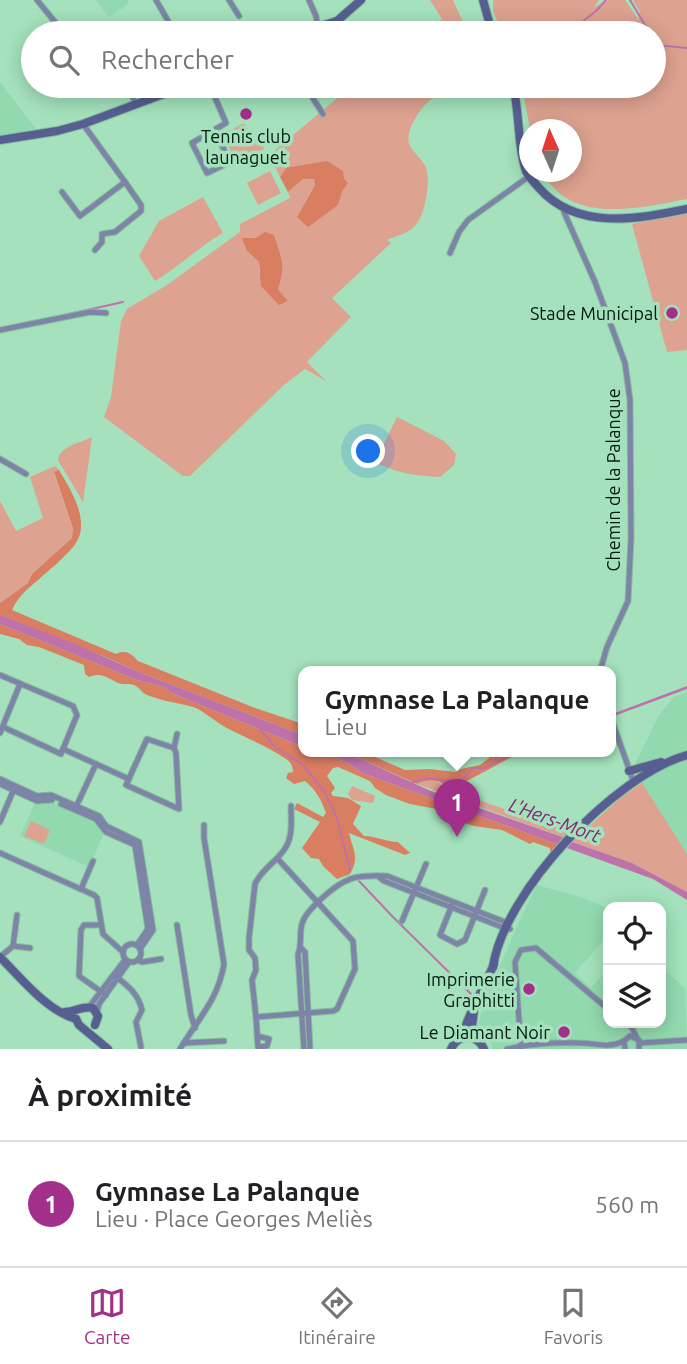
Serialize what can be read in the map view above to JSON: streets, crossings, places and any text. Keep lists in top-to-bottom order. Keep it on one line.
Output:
{"streets":{"street":["Chemin de la Palanque"]},"water":["L'Hers-Mort"],"places":["Tennis club launaguet","Stade Municipal","Imprimerie Graphitti","Le Diamant Noir"],"north":"top","page":{"search":"Rechercher","popup":["Gymnase La Palanque","Lieu"],"pins":"1","heading":"À proximité","list":[{"mark":"1","name":"Gymnase La Palanque","note":"Lieu · Place Georges Meliès","value":"560 m"}],"nav":["Carte","Itinéraire","Favoris"]}}
